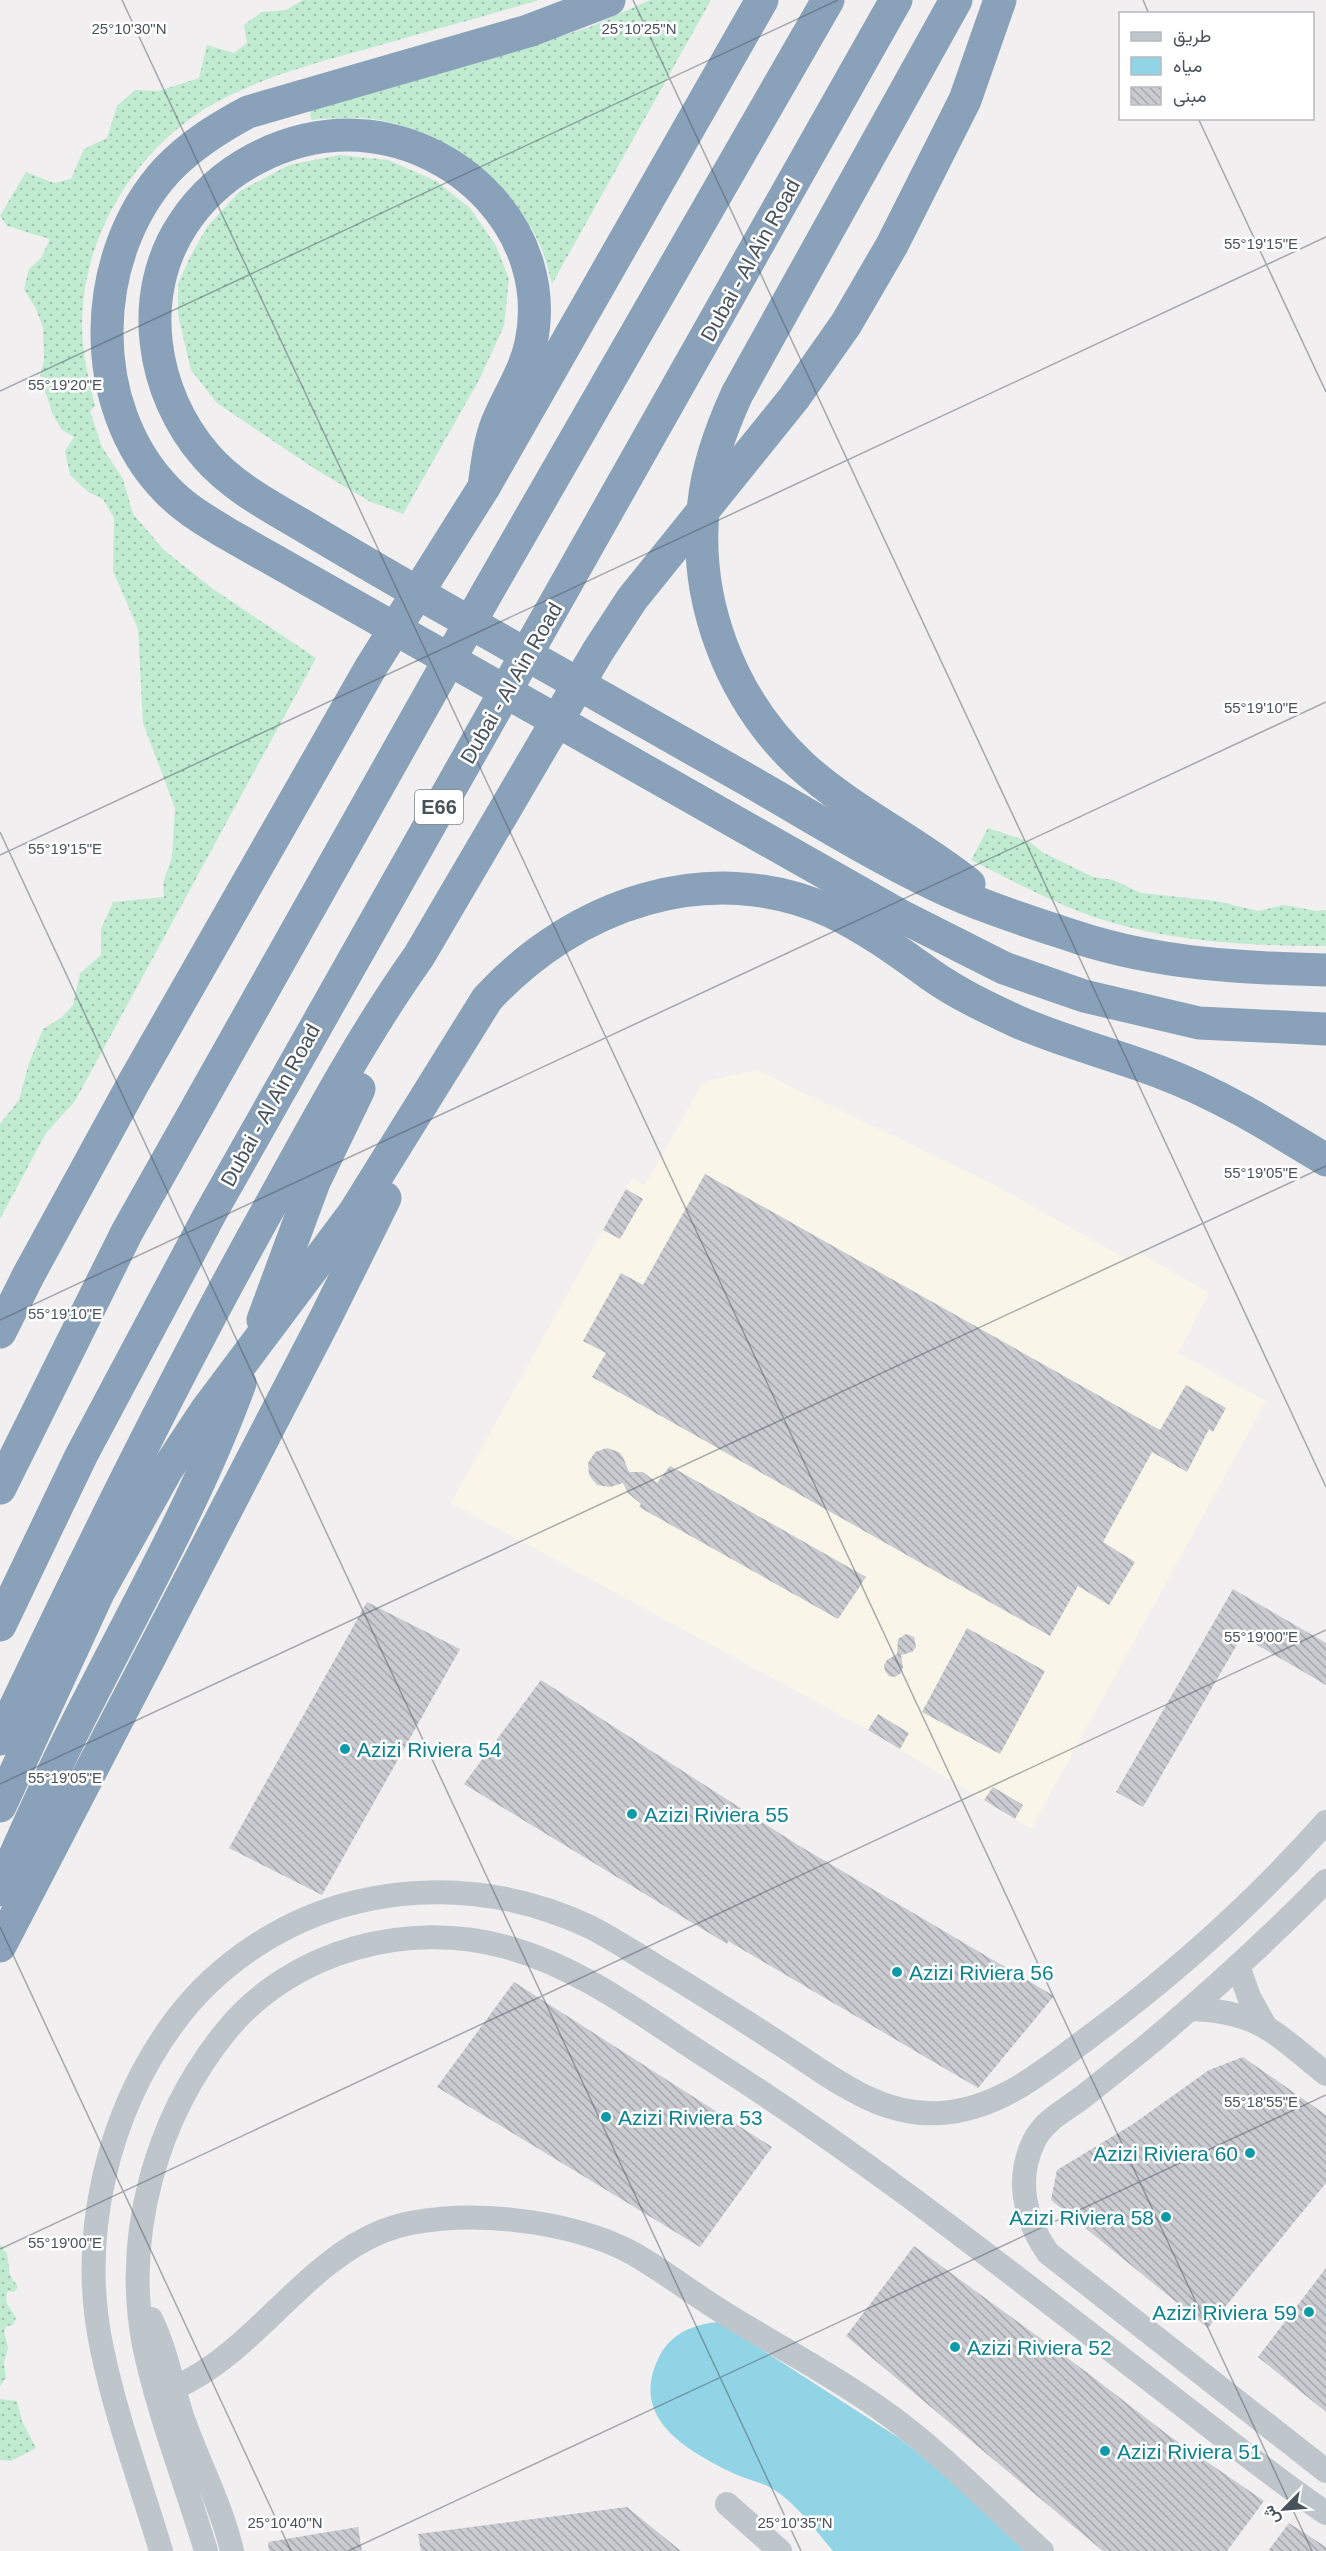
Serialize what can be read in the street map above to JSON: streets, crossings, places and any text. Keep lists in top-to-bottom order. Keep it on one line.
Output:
{"streets":{"highway":["Dubai - Al Ain Road","E66"]},"places":["Azizi Riviera 54","Azizi Riviera 55","Azizi Riviera 56","Azizi Riviera 53","Azizi Riviera 60","Azizi Riviera 58","Azizi Riviera 59","Azizi Riviera 52","Azizi Riviera 51"],"legend":["طريق","مياه","مبنى"],"north":"bottom left","coordinates":["25°10'30\"N","25°10'25\"N","55°19'15\"E","55°19'20\"E","55°19'10\"E","55°19'05\"E","55°19'00\"E","55°18'55\"E","25°10'40\"N","25°10'35\"N"]}
